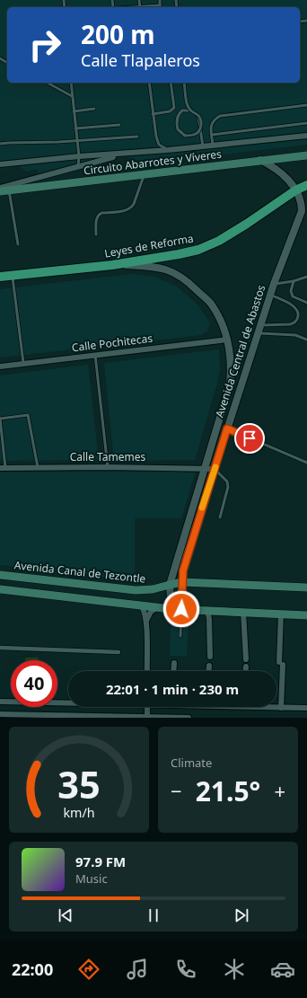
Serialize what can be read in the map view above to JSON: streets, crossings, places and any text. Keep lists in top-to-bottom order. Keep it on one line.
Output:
{"streets":{"main road":["Circuito Abarrotes y Víveres","Leyes de Reforma","Avenida Canal de Tezontle"],"street":["Calle Pochitecas","Avenida Central de Abastos","Calle Tamemes"]},"crossings":[["Circuito Abarrotes y Víveres","Avenida Central de Abastos"],["Leyes de Reforma","Avenida Central de Abastos"],["Calle Pochitecas","Avenida Central de Abastos"],["Avenida Central de Abastos","Calle Tamemes"],["Avenida Central de Abastos","Avenida Canal de Tezontle"]],"page":{"turn":["200 m","Calle Tlapaleros"],"limit":"40","trip":"22:01 · 1 min · 230 m","tile":"Climate","heat":["−","21.5°","+"],"song":["97.9 FM","Music"],"tabs":"22:00","gauge":["35","km/h"]}}
